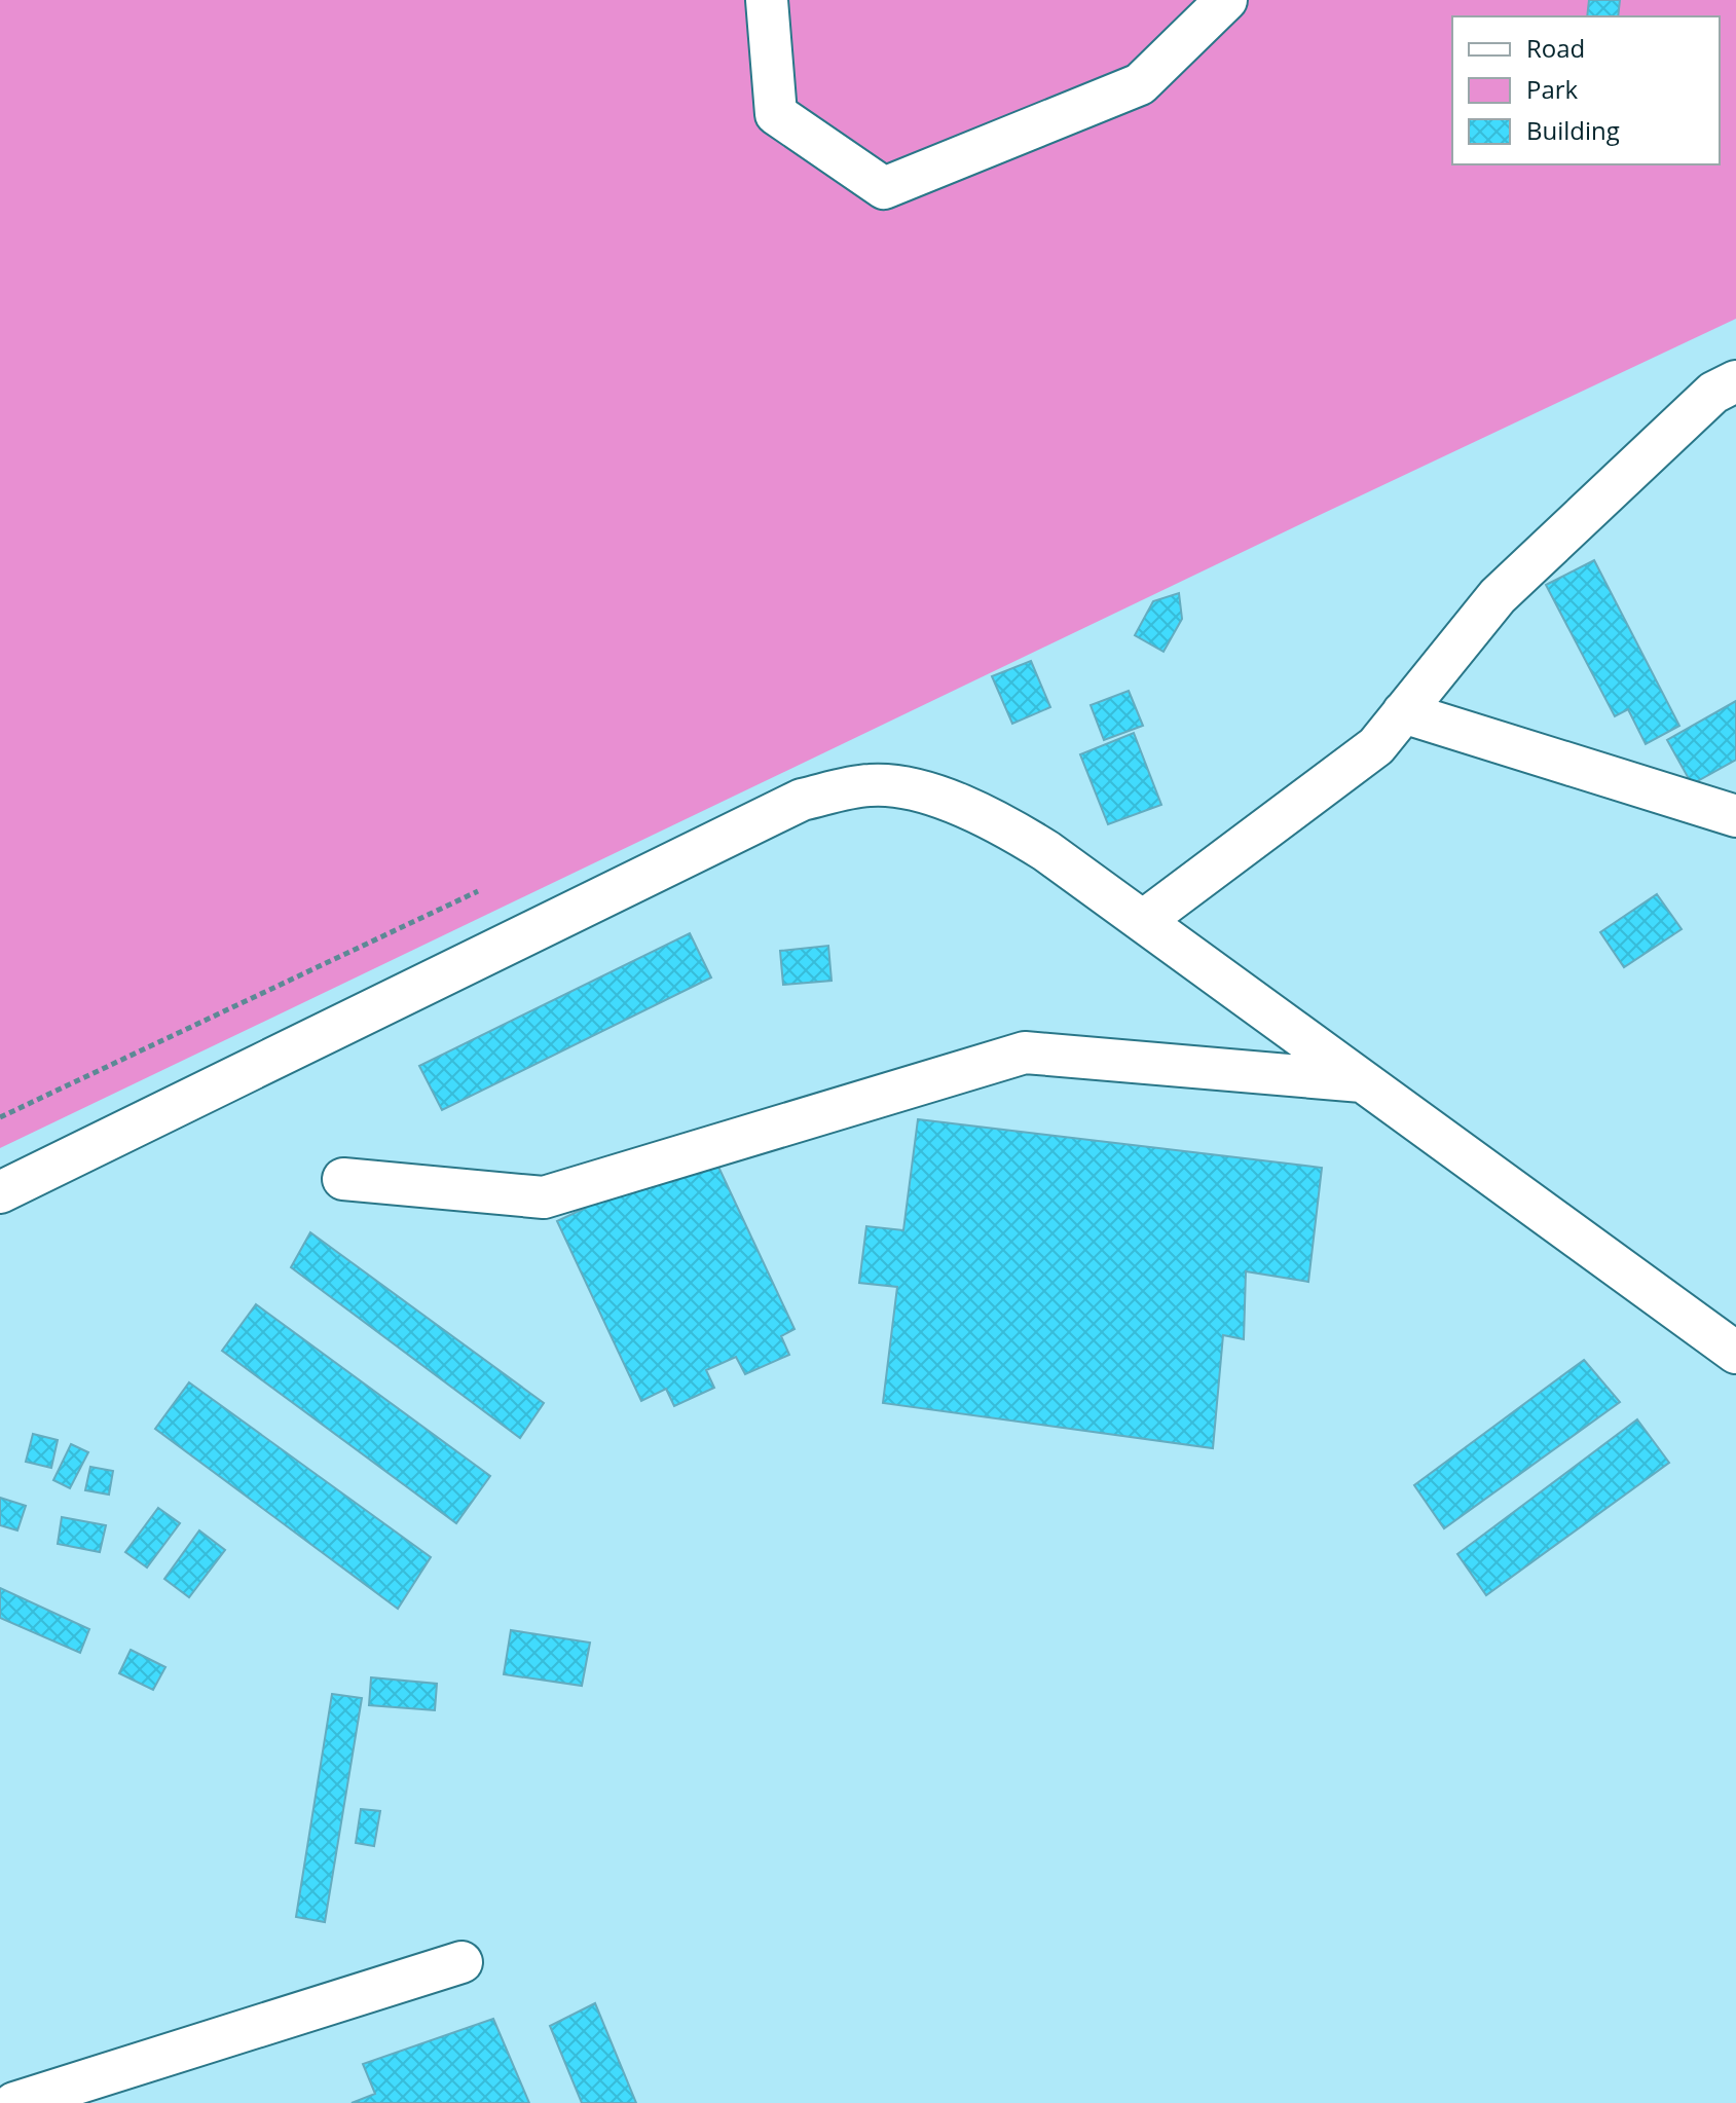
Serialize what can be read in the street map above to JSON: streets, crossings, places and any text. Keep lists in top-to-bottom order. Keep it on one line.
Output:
{"legend":["Road","Park","Building"]}
